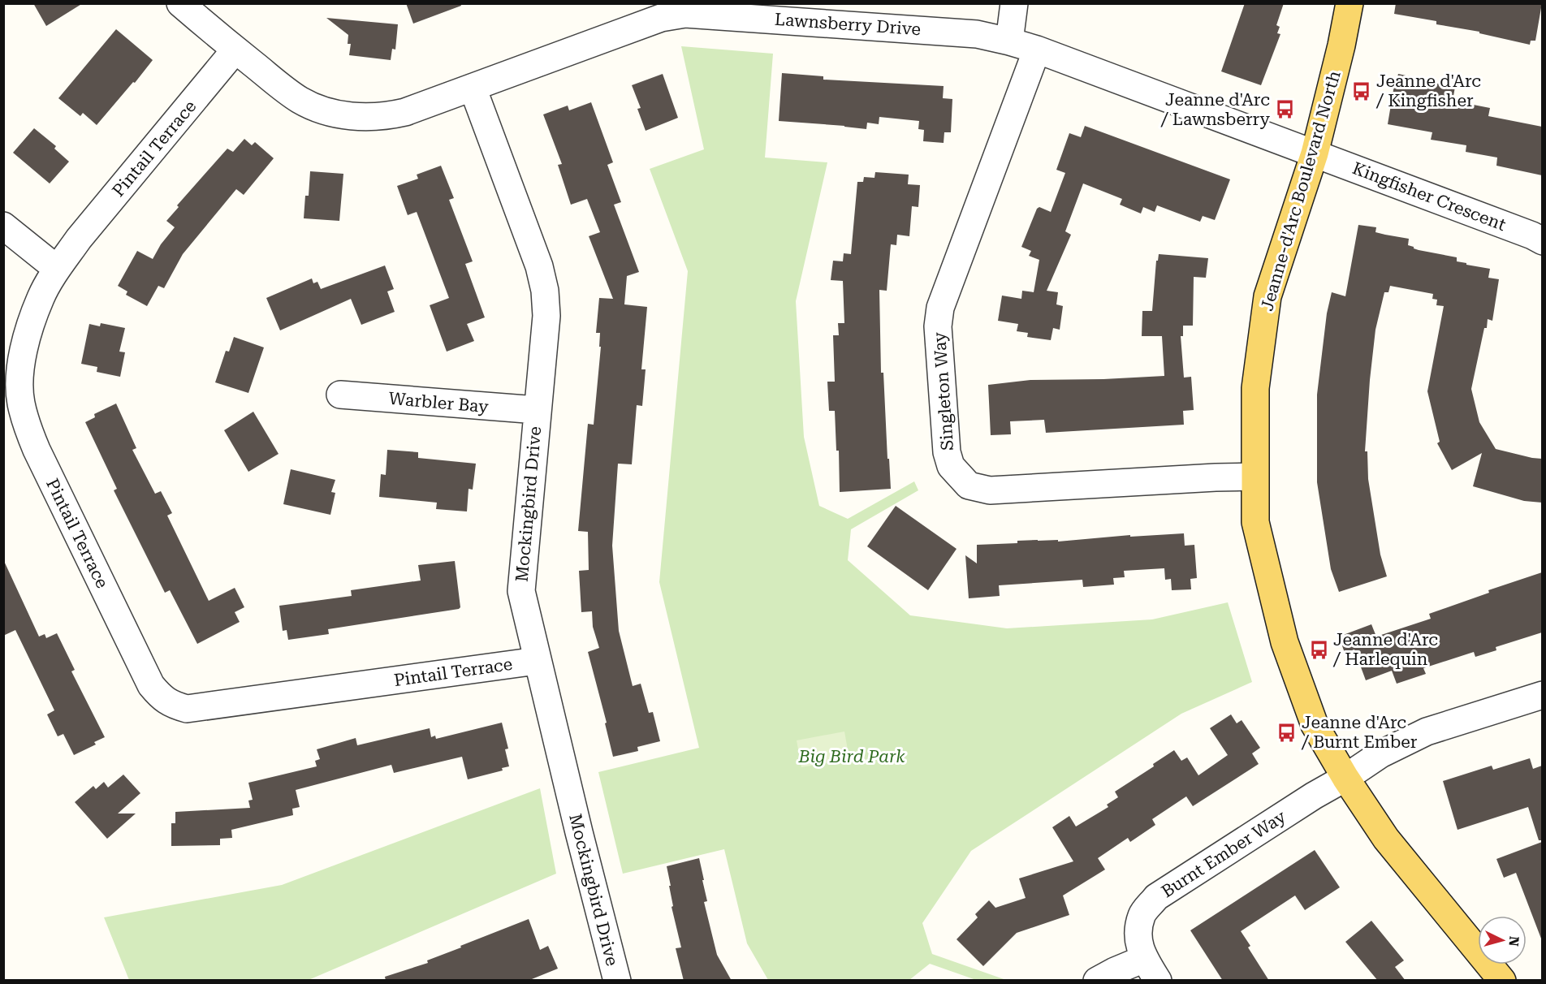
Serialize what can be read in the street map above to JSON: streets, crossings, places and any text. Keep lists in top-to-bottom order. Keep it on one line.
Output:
{"streets":{"main road":["Jeanne-d'Arc Boulevard North"],"street":["Lawnsberry Drive","Pintail Terrace","Kingfisher Crescent","Singleton Way","Warbler Bay","Mockingbird Drive","Burnt Ember Way"]},"crossings":[["Lawnsberry Drive","Pintail Terrace"],["Lawnsberry Drive","Jeanne-d'Arc Boulevard North"],["Lawnsberry Drive","Kingfisher Crescent"],["Lawnsberry Drive","Singleton Way"],["Lawnsberry Drive","Mockingbird Drive"],["Pintail Terrace","Mockingbird Drive"],["Jeanne-d'Arc Boulevard North","Kingfisher Crescent"],["Jeanne-d'Arc Boulevard North","Singleton Way"],["Jeanne-d'Arc Boulevard North","Burnt Ember Way"],["Warbler Bay","Mockingbird Drive"]],"parks":["Big Bird Park"],"places":{"bus stop":["Jeanne d'Arc / Kingfisher","Jeanne d'Arc / Lawnsberry","Jeanne d'Arc / Harlequin","Jeanne d'Arc / Burnt Ember"]},"north":"right"}
